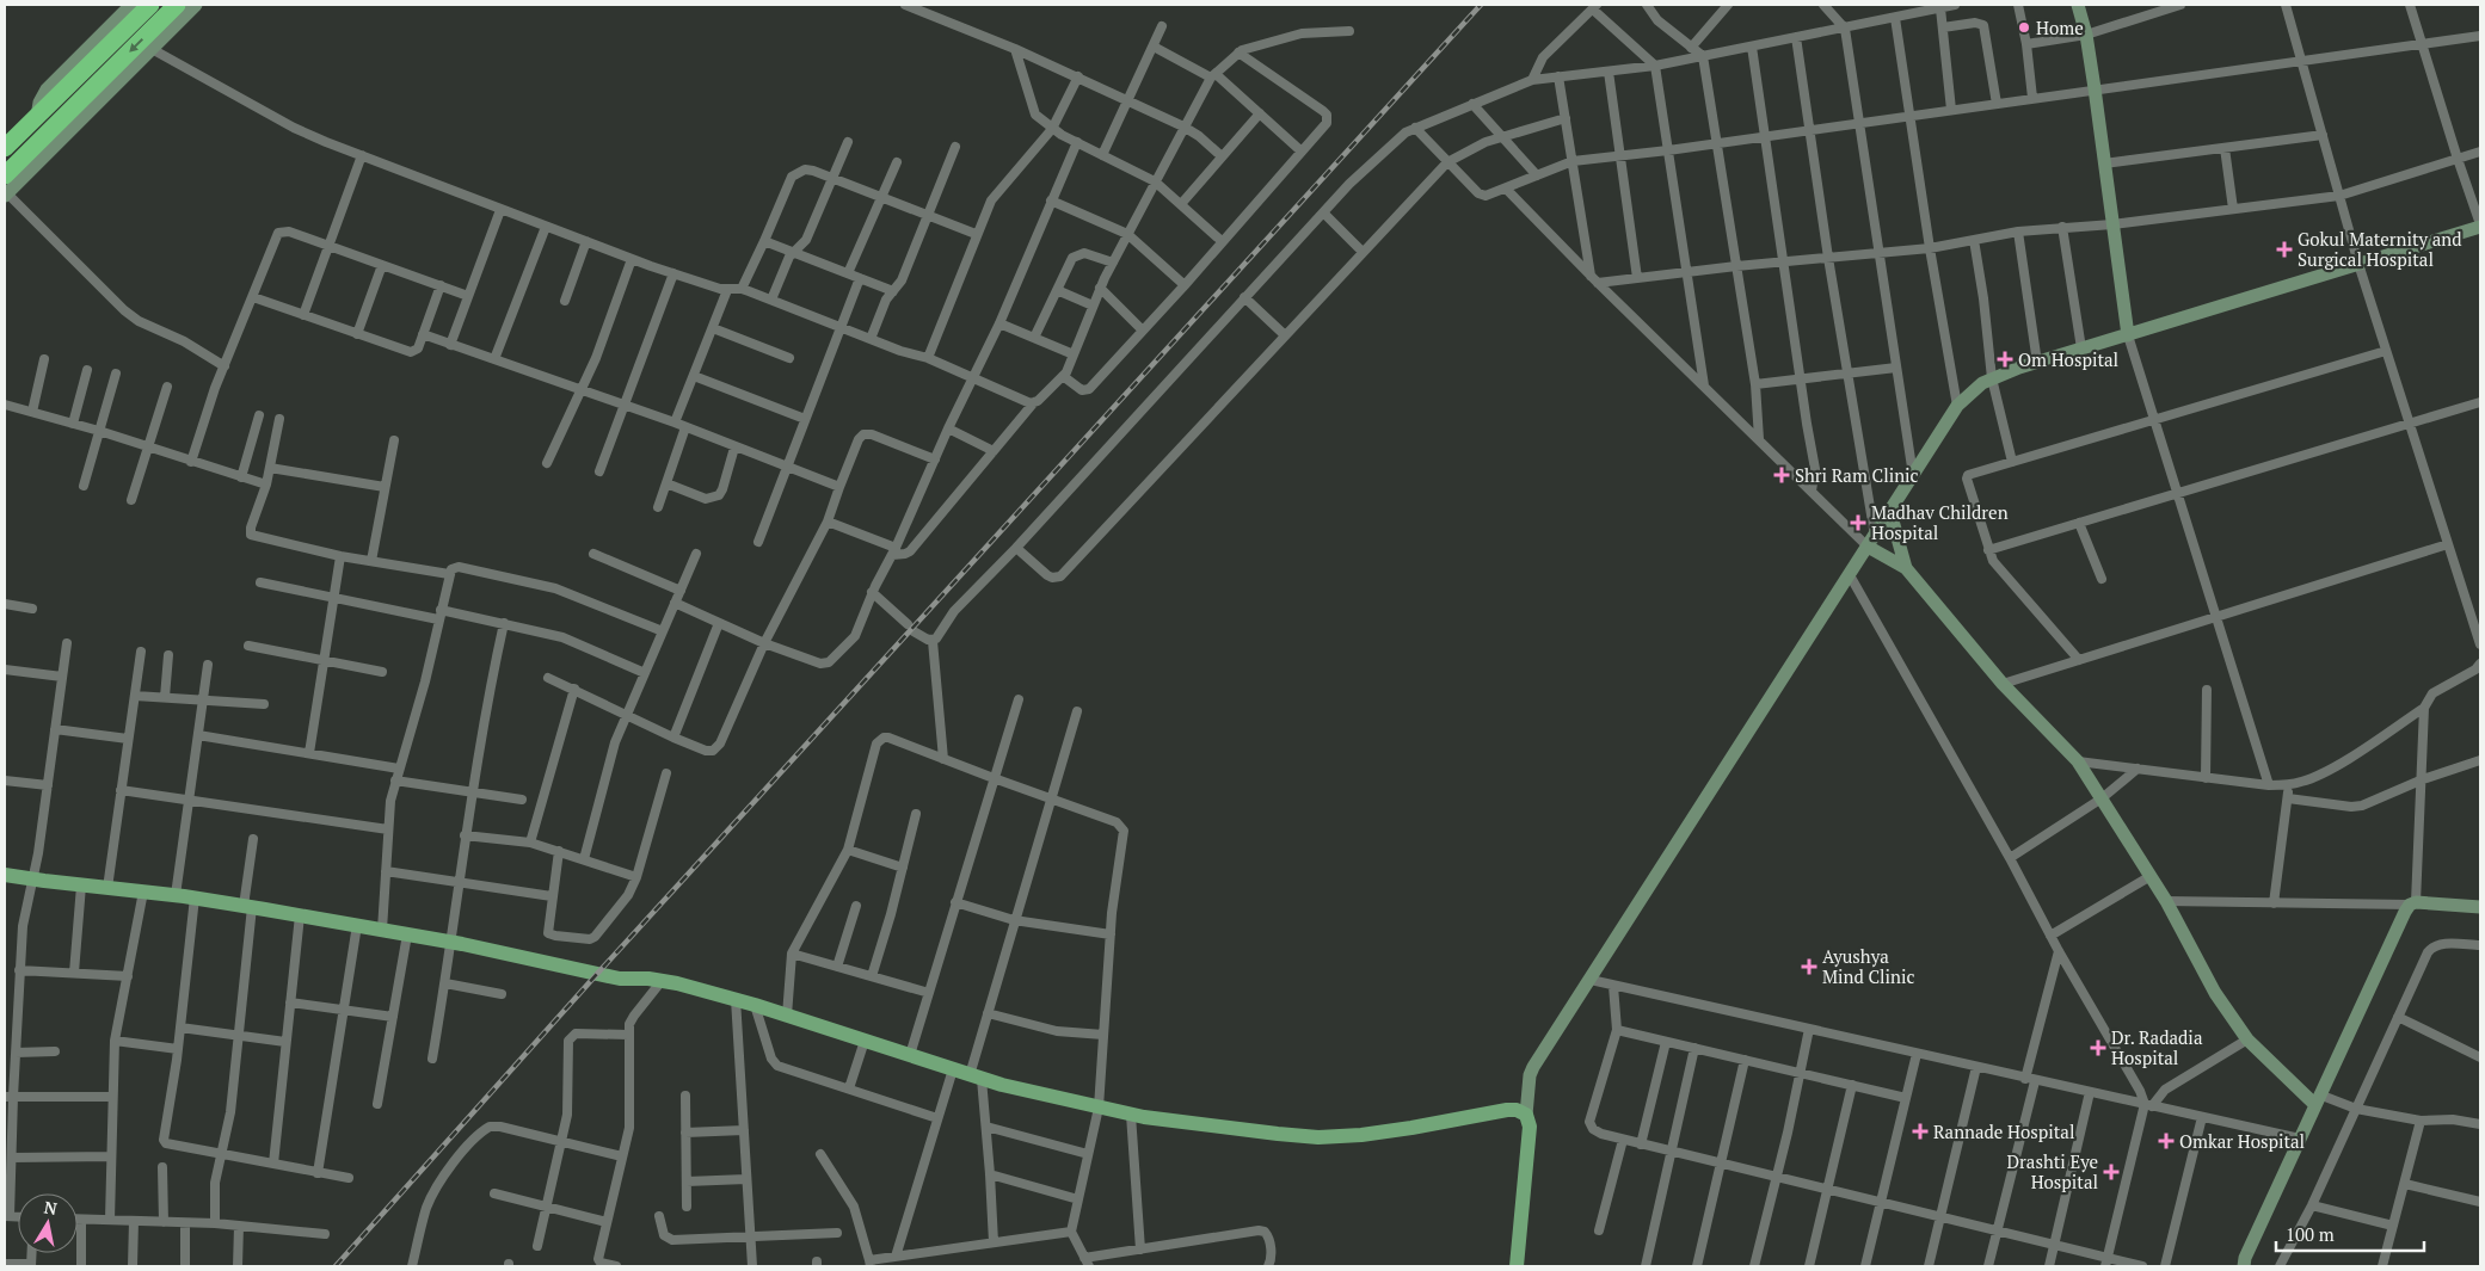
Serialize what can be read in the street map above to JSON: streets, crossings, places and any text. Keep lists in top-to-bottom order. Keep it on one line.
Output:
{"places":{"other":["Home"],"health":["Gokul Maternity and Surgical Hospital","Om Hospital","Shri Ram Clinic","Madhav Children Hospital","Ayushya Mind Clinic","Dr. Radadia Hospital","Rannade Hospital","Omkar Hospital","Drashti Eye Hospital"]},"scale_bar":"100 m","north":"top"}
